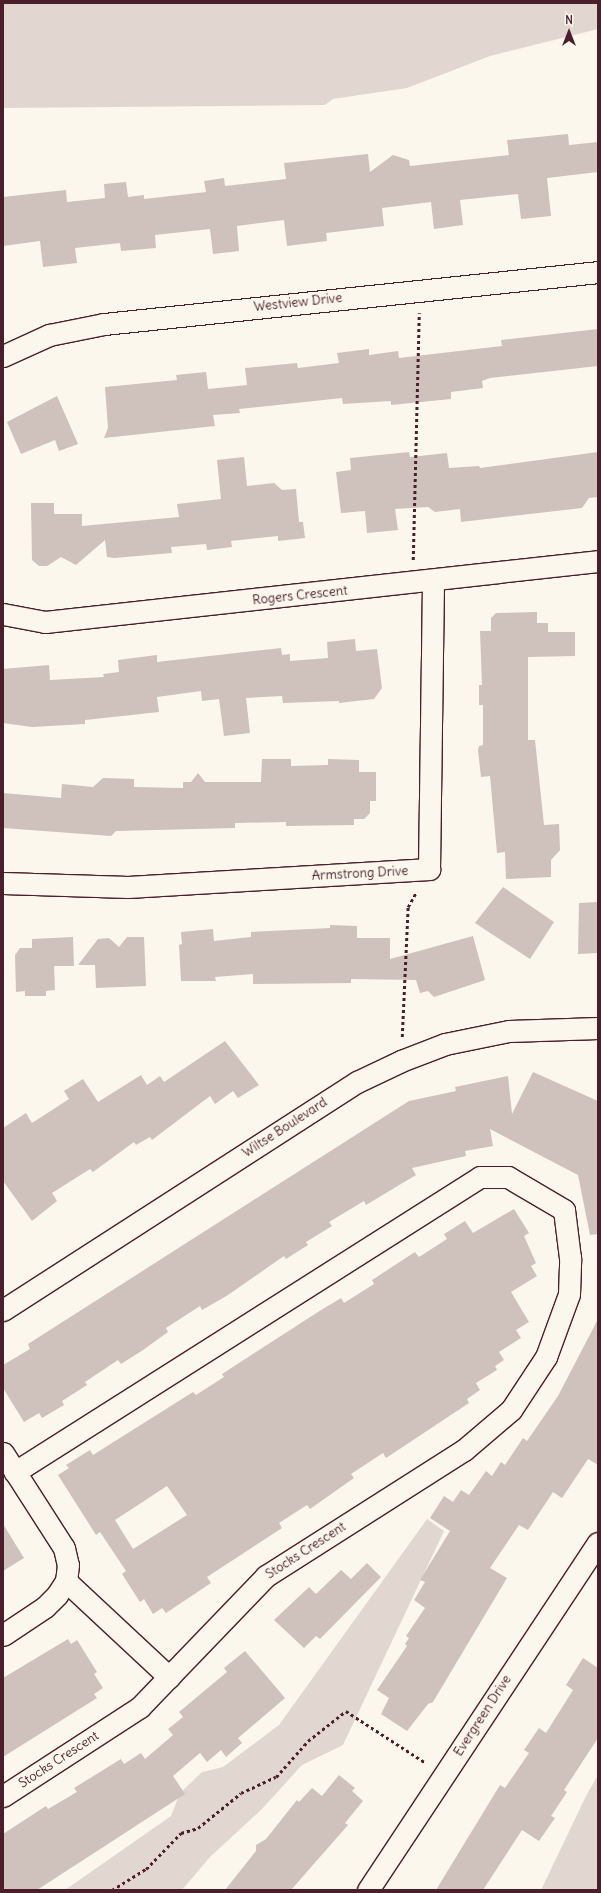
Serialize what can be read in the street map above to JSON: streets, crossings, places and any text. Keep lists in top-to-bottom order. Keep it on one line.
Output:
{"streets":{"street":["Westview Drive","Rogers Crescent","Armstrong Drive","Wiltse Boulevard","Stocks Crescent","Evergreen Drive"]},"north":"top"}
